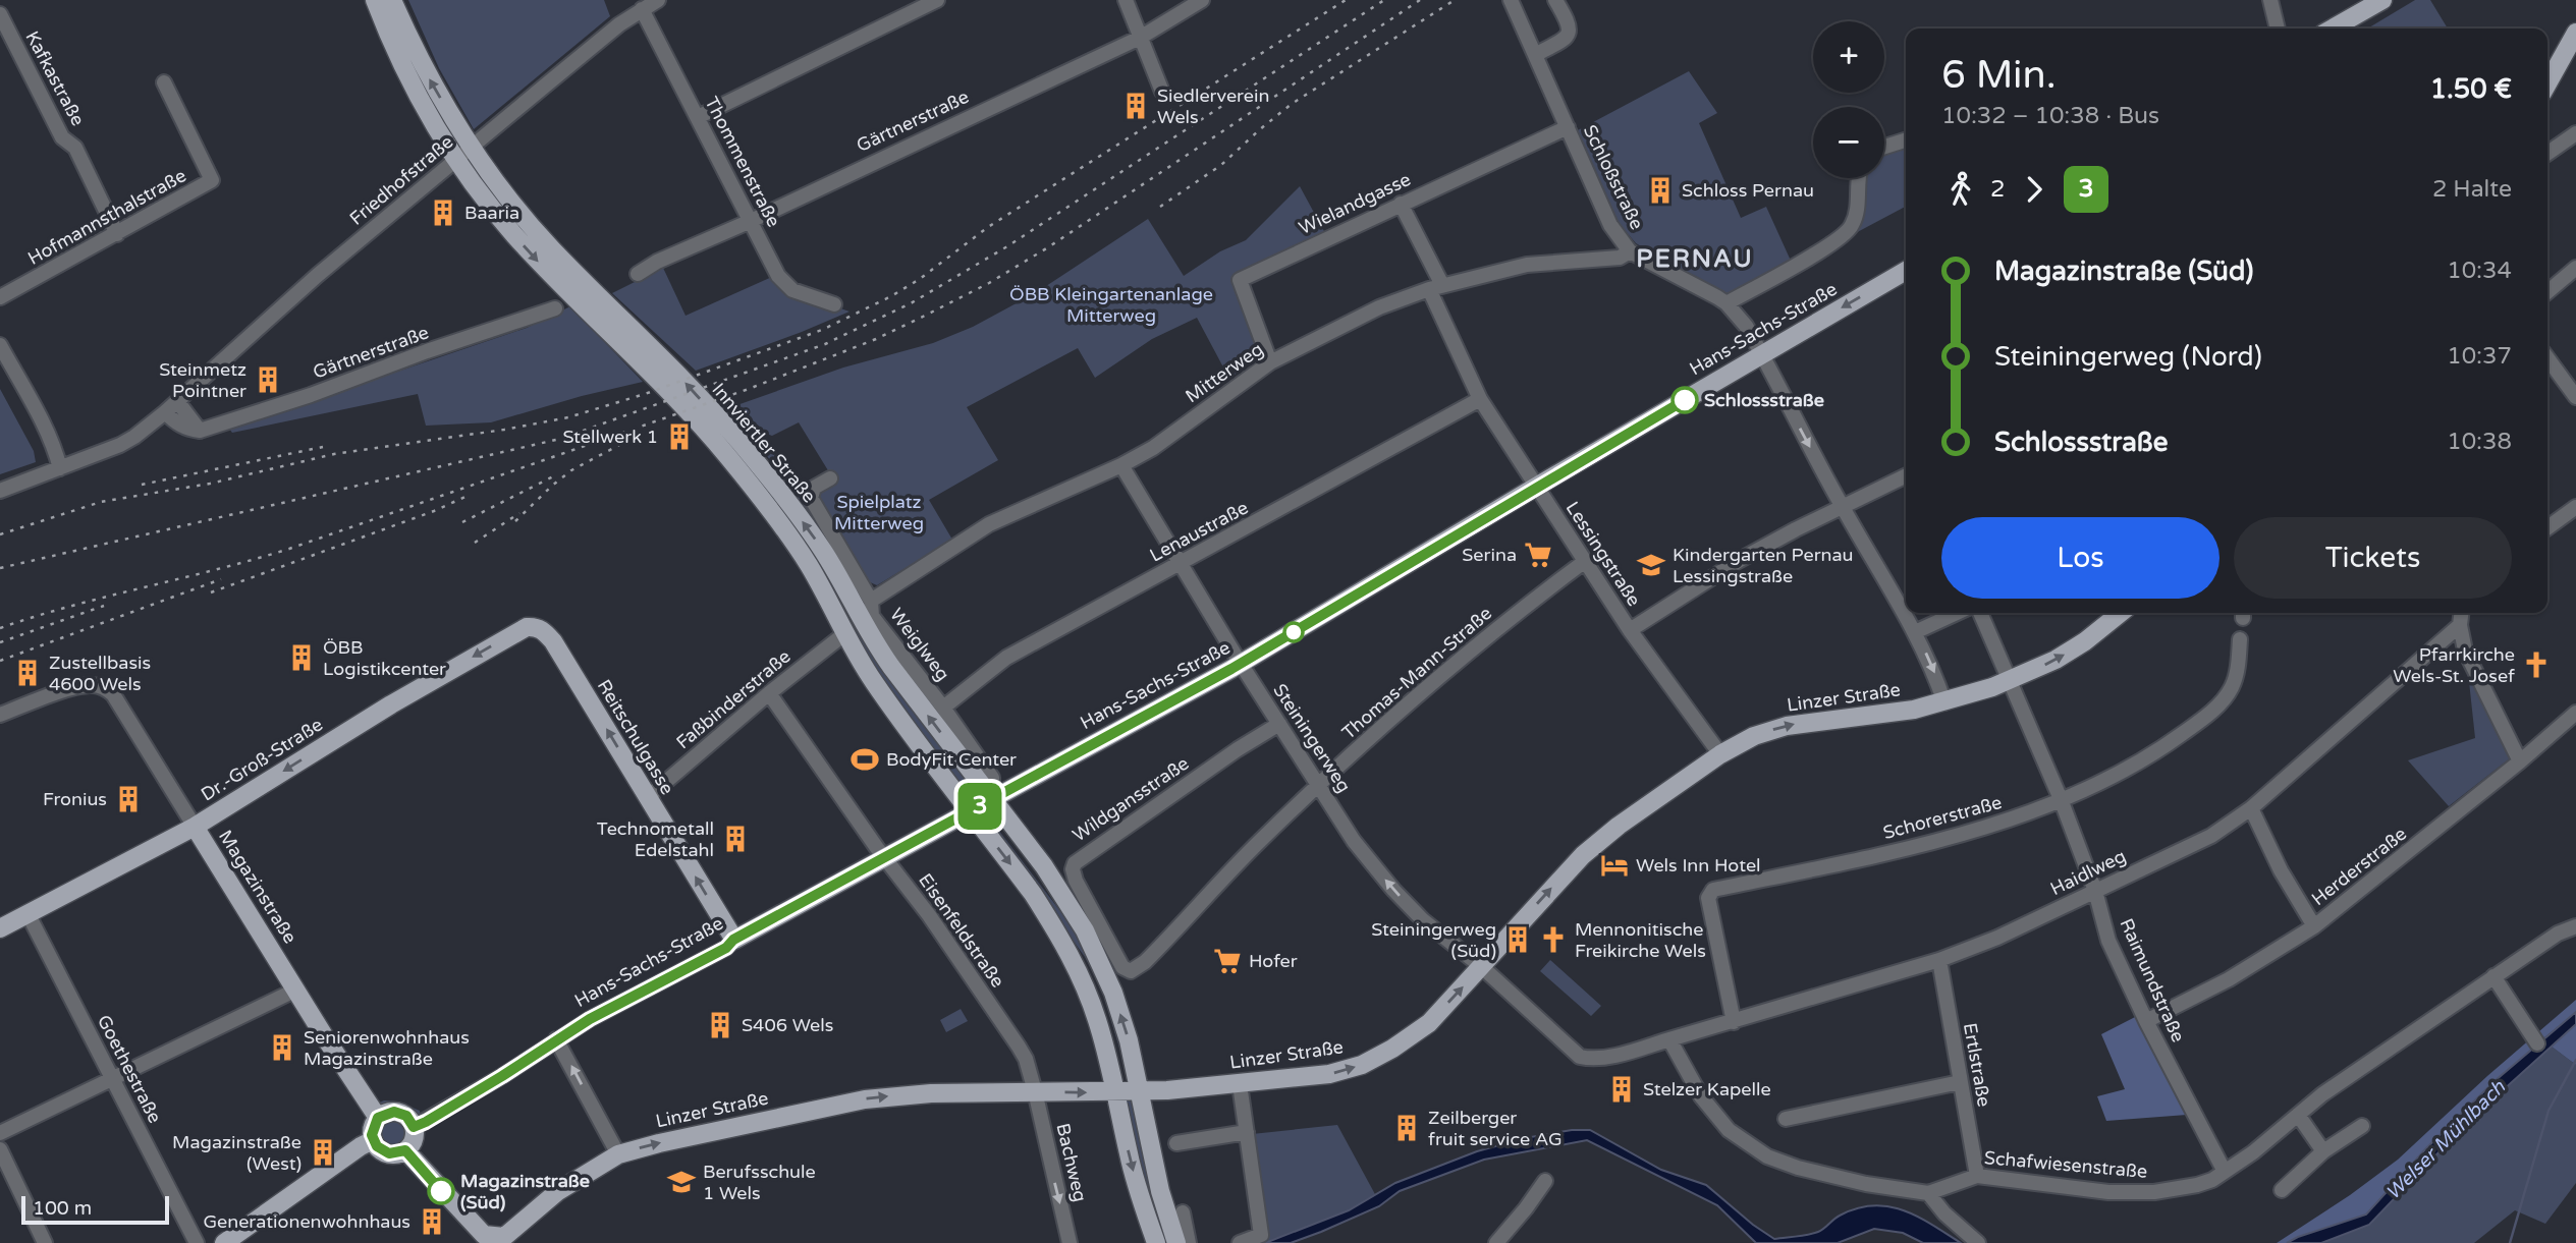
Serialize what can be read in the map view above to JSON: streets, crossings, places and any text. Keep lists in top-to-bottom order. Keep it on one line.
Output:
{"streets":{"main road":["Hans-Sachs-Straße","Innviertler Straße","Linzer Straße","Reitschulgasse","Dr.-Groß-Straße","Magazinstraße"],"street":["Kafkastraße","Gärtnerstraße","Thommenstraße","Schloßstraße","Friedhofstraße","Wielandgasse","Hofmannsthalstraße","Mitterweg","Lenaustraße","Lessingstraße","Weiglweg","Thomas-Mann-Straße","Faßbinderstraße","Steiningerweg","Wildgansstraße","Schorerstraße","Herderstraße","Haidlweg","Eisenfeldstraße","Raimundstraße","Ertlstraße","Goethestraße","Bachweg","Schafwiesenstraße"]},"crossings":[["Kafkastraße","Hofmannsthalstraße"],["Gärtnerstraße","Thommenstraße"],["Thommenstraße","Friedhofstraße"],["Schloßstraße","Wielandgasse"],["Schloßstraße","Hans-Sachs-Straße"],["Schloßstraße","Mitterweg"],["Schloßstraße","Linzer Straße"],["Friedhofstraße","Innviertler Straße"],["Wielandgasse","Mitterweg"],["Wielandgasse","Lessingstraße"],["Hans-Sachs-Straße","Innviertler Straße"],["Hans-Sachs-Straße","Lessingstraße"],["Hans-Sachs-Straße","Weiglweg"],["Hans-Sachs-Straße","Reitschulgasse"],["Hans-Sachs-Straße","Steiningerweg"],["Hans-Sachs-Straße","Magazinstraße"],["Hans-Sachs-Straße","Eisenfeldstraße"],["Mitterweg","Lessingstraße"],["Mitterweg","Weiglweg"],["Mitterweg","Steiningerweg"],["Innviertler Straße","Weiglweg"],["Innviertler Straße","Linzer Straße"],["Innviertler Straße","Faßbinderstraße"],["Lenaustraße","Lessingstraße"],["Lenaustraße","Weiglweg"],["Lenaustraße","Steiningerweg"],["Lessingstraße","Thomas-Mann-Straße"],["Lessingstraße","Linzer Straße"],["Thomas-Mann-Straße","Steiningerweg"],["Thomas-Mann-Straße","Wildgansstraße"],["Linzer Straße","Steiningerweg"],["Linzer Straße","Eisenfeldstraße"],["Linzer Straße","Raimundstraße"],["Linzer Straße","Bachweg"],["Faßbinderstraße","Reitschulgasse"],["Faßbinderstraße","Eisenfeldstraße"],["Reitschulgasse","Dr.-Groß-Straße"],["Steiningerweg","Wildgansstraße"],["Dr.-Groß-Straße","Magazinstraße"],["Dr.-Groß-Straße","Goethestraße"],["Schorerstraße","Haidlweg"],["Schorerstraße","Raimundstraße"],["Herderstraße","Raimundstraße"],["Haidlweg","Raimundstraße"],["Haidlweg","Ertlstraße"],["Haidlweg","Schafwiesenstraße"],["Eisenfeldstraße","Bachweg"],["Raimundstraße","Schafwiesenstraße"],["Ertlstraße","Schafwiesenstraße"]],"one_way":["Linzer Straße","Reitschulgasse","Steiningerweg","Dr.-Groß-Straße","Bachweg"],"districts":["PERNAU"],"water":["Welser Mühlbach"],"parks":["ÖBB Kleingartenanlage Mitterweg","Spielplatz Mitterweg"],"places":{"building":["Siedlerverein Wels","Schloss Pernau","Baaria","Steinmetz Pointner","Stellwerk 1","ÖBB Logistikcenter","Zustellbasis 4600 Wels","Fronius","Technometall Edelstahl","Steiningerweg (Süd)","S406 Wels","Seniorenwohnhaus Magazinstraße","Stelzer Kapelle","Zeilberger fruit service AG","Magazinstraße (West)","Generationenwohnhaus"],"other":["Schlossstraße","Magazinstraße (Süd)"],"supermarket":["Serina","Hofer"],"school or university":["Kindergarten Pernau Lessingstraße","Berufsschule 1 Wels"],"church":["Pfarrkirche Wels-St. Josef","Mennonitische Freikirche Wels"],"sports":["BodyFit Center"],"hotel":["Wels Inn Hotel"]},"lines":["bus line 3"],"scale_bar":"100 m","page":{"on_map":"3","map_buttons":["+","−"],"heading":["6 Min.","10:32 – 10:38 · Bus","1.50 €"],"legs":["2","3","2 Halte"],"list":[{"name":"Magazinstraße (Süd)","value":"10:34"},{"name":"Steiningerweg (Nord)","value":"10:37"},{"name":"Schlossstraße","value":"10:38"}],"buttons":["Los","Tickets"],"scale":"100 m"}}
